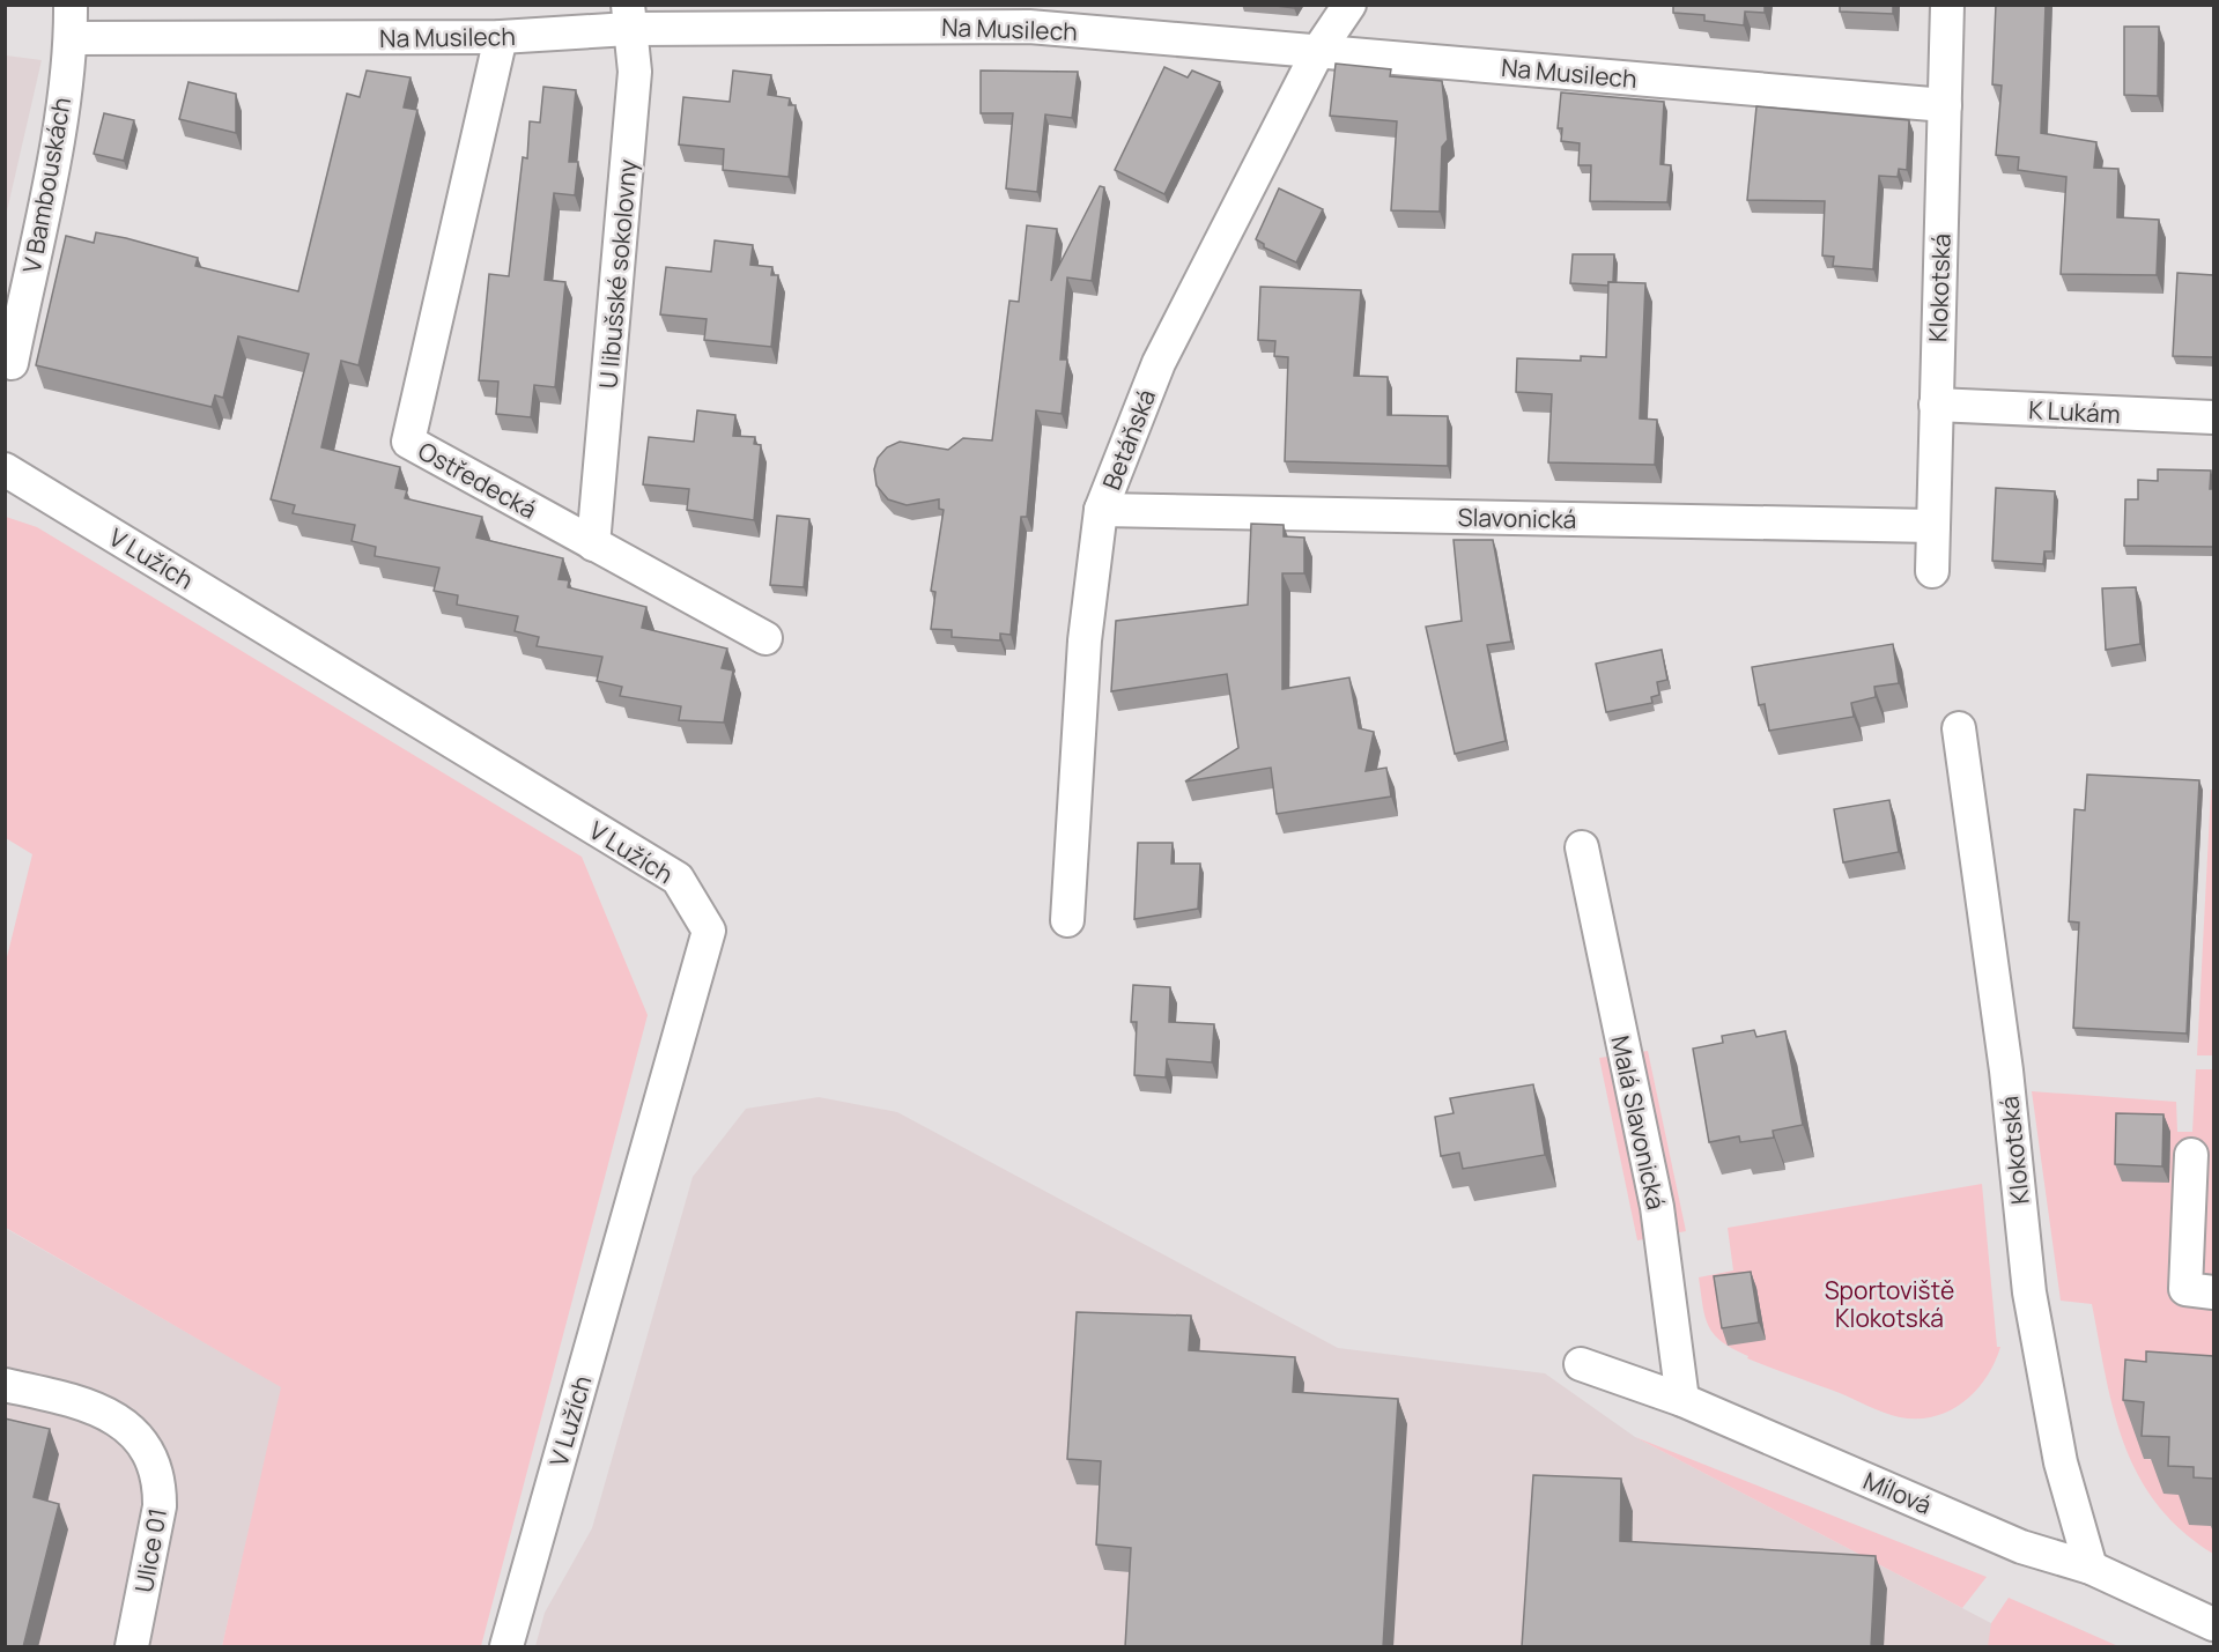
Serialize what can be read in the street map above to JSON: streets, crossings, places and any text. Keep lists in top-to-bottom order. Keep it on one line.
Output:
{"streets":{"street":["Na Musilech","V Bambouskách","U libušské sokolovny","Klokotská","K Lukám","Betáňská","Ostředecká","Slavonická","V Lužích","Malá Slavonická","Mílová","Ulice 01"]},"crossings":[["Na Musilech","V Bambouskách"],["Na Musilech","U libušské sokolovny"],["Na Musilech","Klokotská"],["Na Musilech","Betáňská"],["Na Musilech","Ostředecká"],["U libušské sokolovny","Ostředecká"],["Klokotská","K Lukám"],["Klokotská","Slavonická"],["Klokotská","Mílová"],["Betáňská","Slavonická"],["Malá Slavonická","Mílová"]],"parks":["Sportoviště Klokotská"]}
